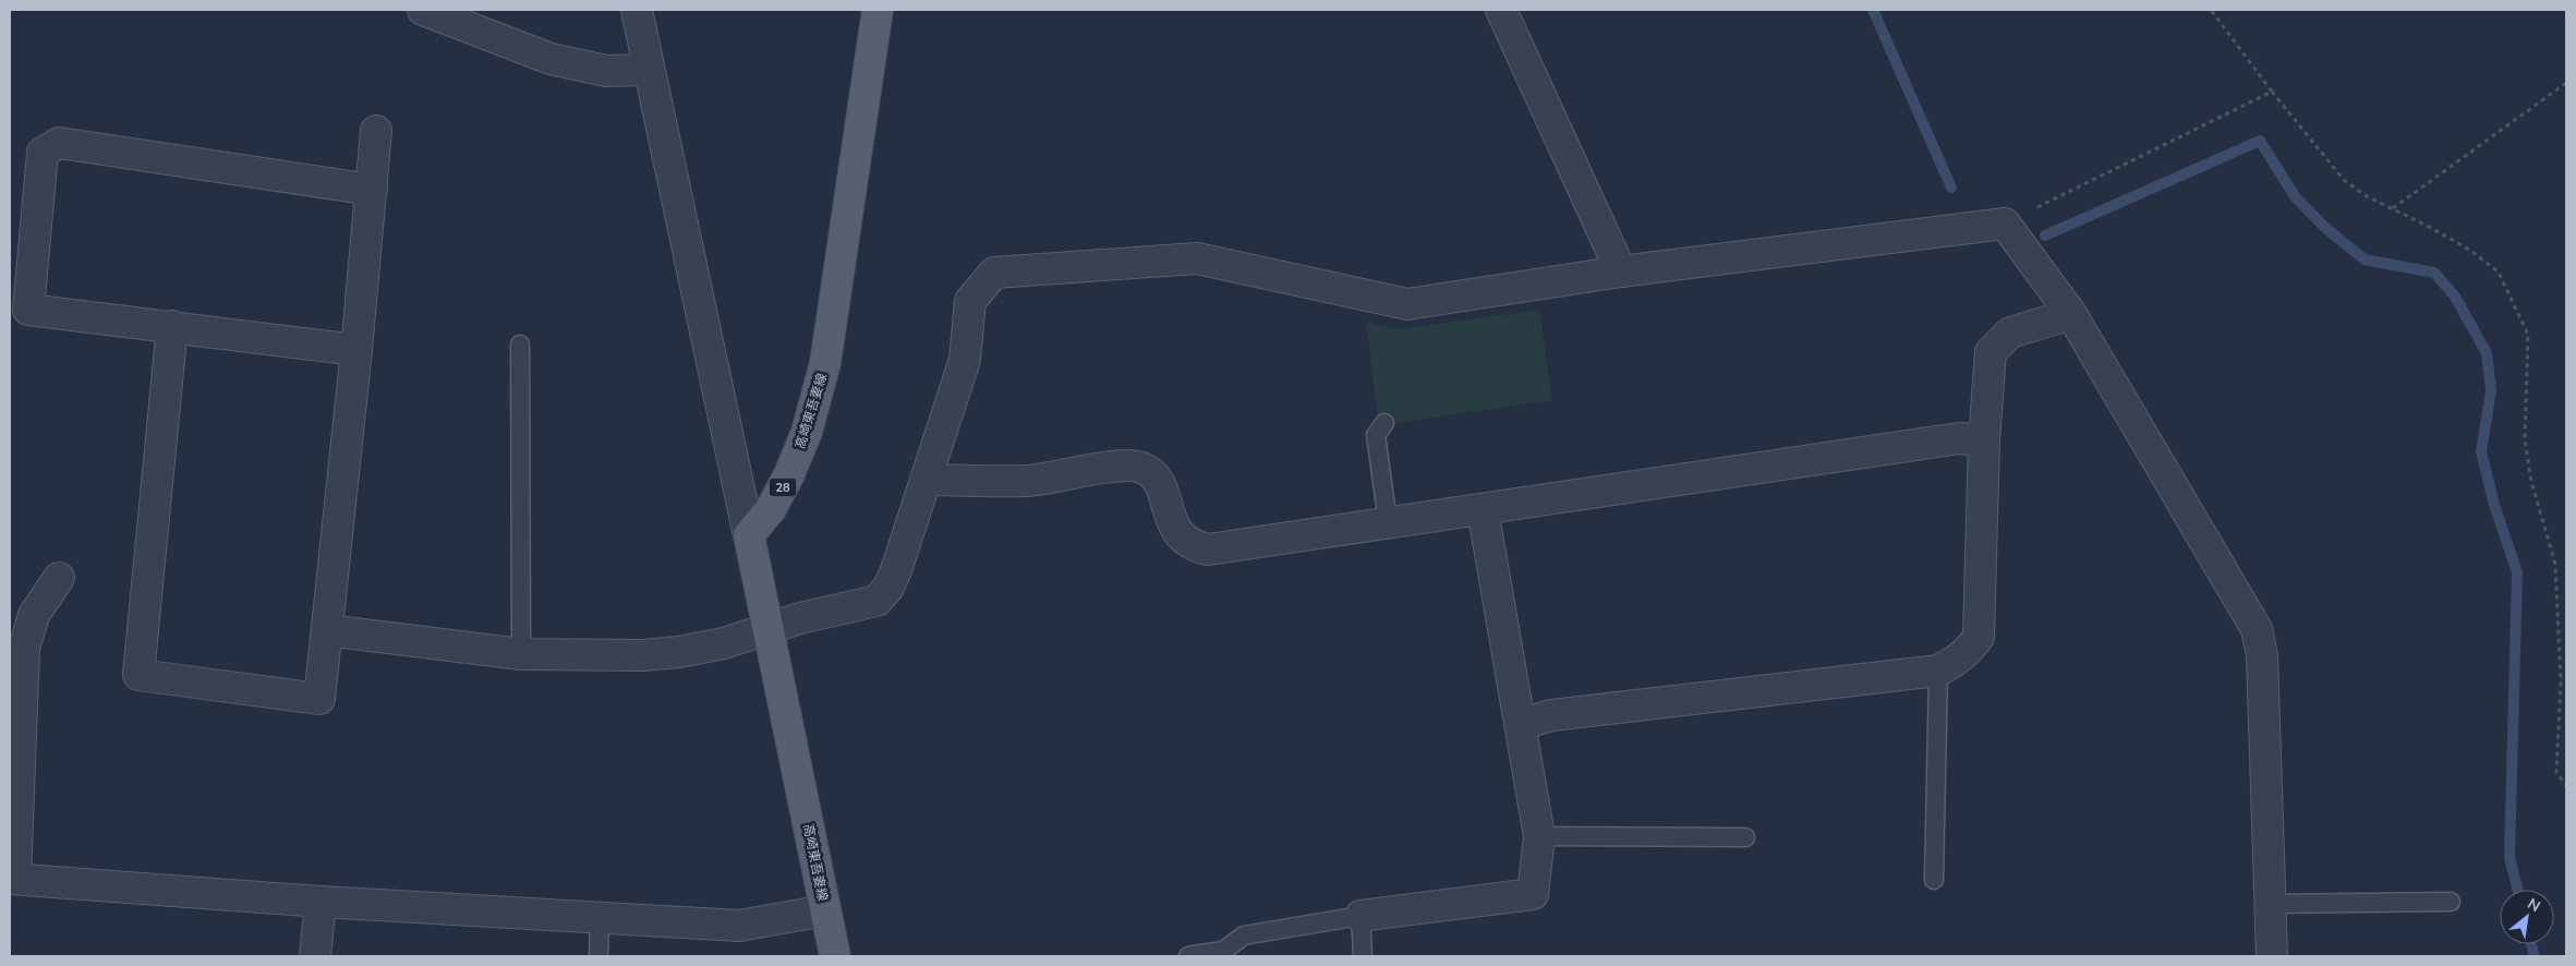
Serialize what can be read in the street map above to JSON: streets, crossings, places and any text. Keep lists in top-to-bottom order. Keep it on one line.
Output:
{"streets":{"main road":["高崎東吾妻線","28"]},"north":"top right"}
